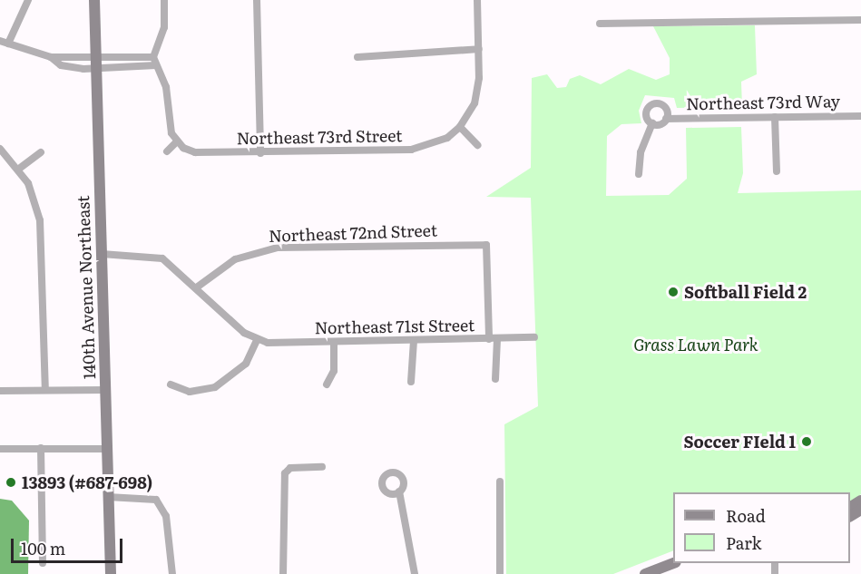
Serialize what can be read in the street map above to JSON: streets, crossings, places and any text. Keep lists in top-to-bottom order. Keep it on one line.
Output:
{"streets":{"main road":["140th Avenue Northeast"],"street":["Northeast 73rd Way","Northeast 73rd Street","Northeast 72nd Street","Northeast 71st Street"]},"crossings":[["Northeast 72nd Street","Northeast 71st Street"]],"parks":["Grass Lawn Park"],"places":["Softball Field 2","Soccer FIeld 1","13893 (#687-698)"],"legend":["Road","Park"],"scale_bar":"100 m"}
